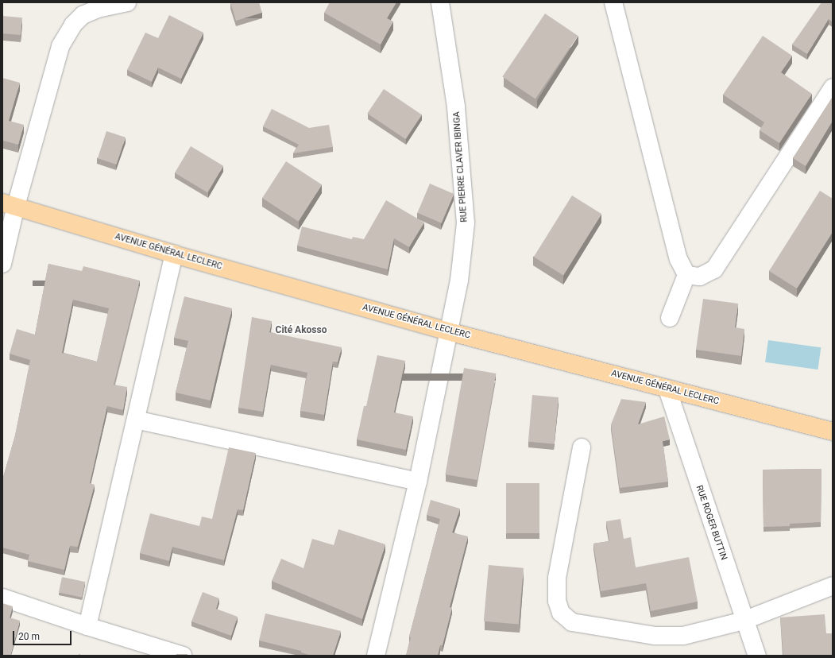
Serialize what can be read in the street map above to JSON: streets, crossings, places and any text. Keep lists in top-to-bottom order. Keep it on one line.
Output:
{"streets":{"main road":["AVENUE GÉNÉRAL LECLERC"],"street":["RUE PIERRE CLAVER IBINGA","RUE ROGER BUTTIN"]},"crossings":[["RUE PIERRE CLAVER IBINGA","AVENUE GÉNÉRAL LECLERC"],["AVENUE GÉNÉRAL LECLERC","RUE ROGER BUTTIN"]],"districts":["Cité Akosso"],"scale_bar":"20 m"}
